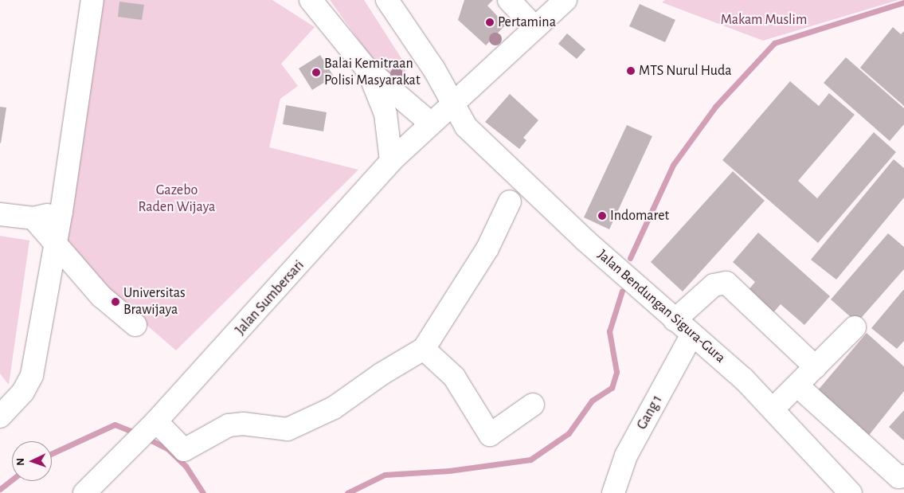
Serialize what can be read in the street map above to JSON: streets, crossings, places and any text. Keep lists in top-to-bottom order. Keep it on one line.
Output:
{"streets":{"main road":["Jalan Sumbersari","Jalan Bendungan Sigura-Gura","Gang 1"]},"crossings":[["Jalan Bendungan Sigura-Gura","Gang 1"]],"parks":["Makam Muslim","Gazebo Raden Wijaya"],"places":["Pertamina","MTS Nurul Huda","Balai Kemitraan Polisi Masyarakat","Indomaret","Universitas Brawijaya"],"north":"left"}
